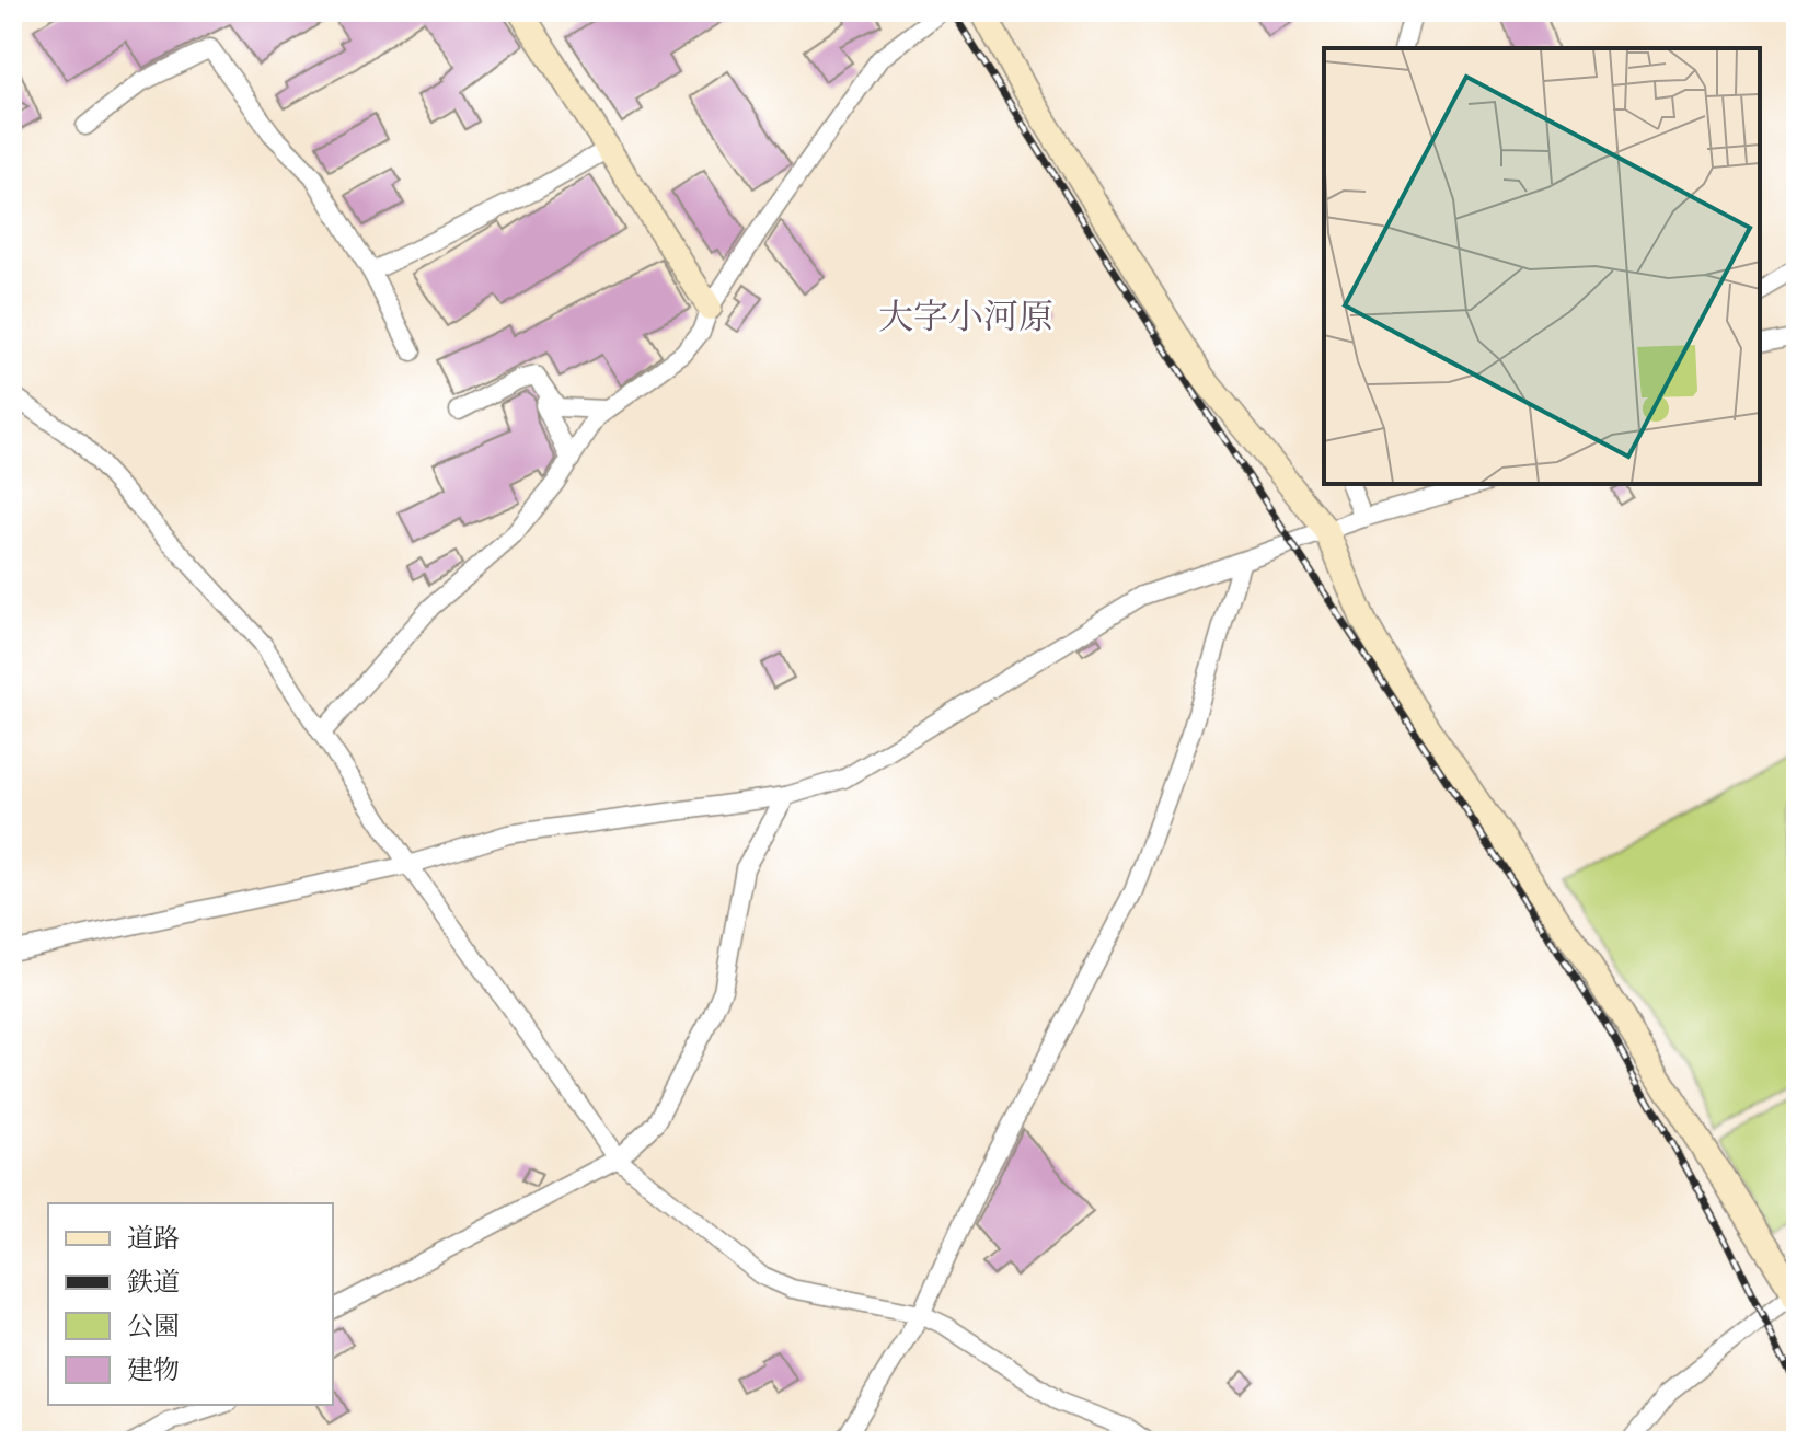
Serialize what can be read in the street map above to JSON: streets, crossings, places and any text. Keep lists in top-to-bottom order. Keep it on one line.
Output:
{"districts":["大字小河原"],"legend":["道路","鉄道","公園","建物"]}
